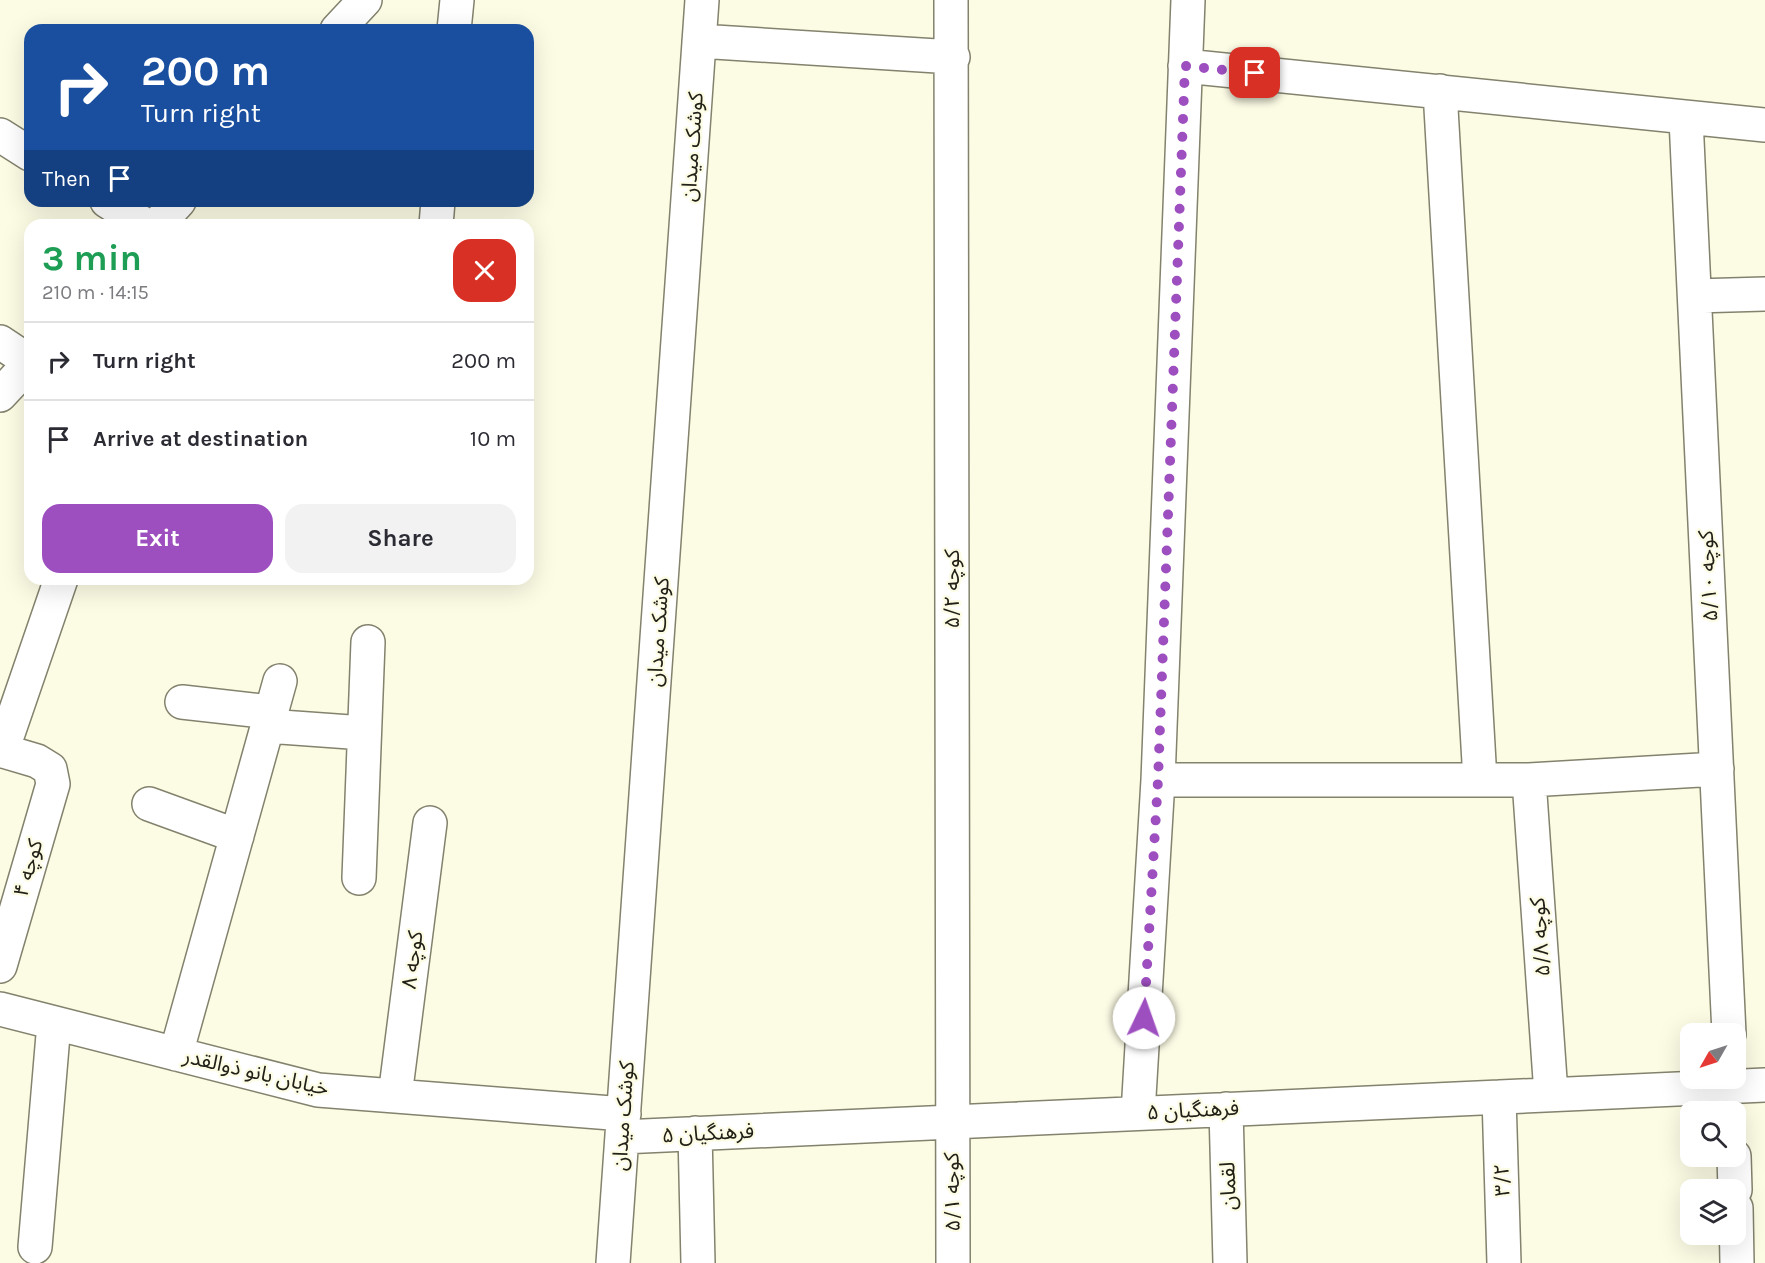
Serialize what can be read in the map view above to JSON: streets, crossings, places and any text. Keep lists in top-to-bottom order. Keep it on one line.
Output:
{"streets":{"street":["کوشک میدان","کوچه ۵/۱۰","کوچه ۵/۲","کوچه ۴","کوچه ۵/۸","کوچه ۸","خیابان بانو ذوالقدر","فرهنگیان ۵","۳/۲","لقمان","کوچه ۵/۱"]},"crossings":[["کوشک میدان","خیابان بانو ذوالقدر"],["کوشک میدان","فرهنگیان ۵"],["کوچه ۵/۲","فرهنگیان ۵"],["کوچه ۵/۲","کوچه ۵/۱"],["کوچه ۵/۸","فرهنگیان ۵"],["کوچه ۸","خیابان بانو ذوالقدر"],["خیابان بانو ذوالقدر","فرهنگیان ۵"],["فرهنگیان ۵","۳/۲"],["فرهنگیان ۵","لقمان"],["فرهنگیان ۵","کوچه ۵/۱"]],"north":"bottom left","page":{"turn":["200 m","Turn right"],"then":"Then","heading":["3 min","210 m · 14:15"],"list":[{"name":"Turn right","value":"200 m"},{"name":"Arrive at destination","value":"10 m"}],"buttons":["Exit","Share"]}}
